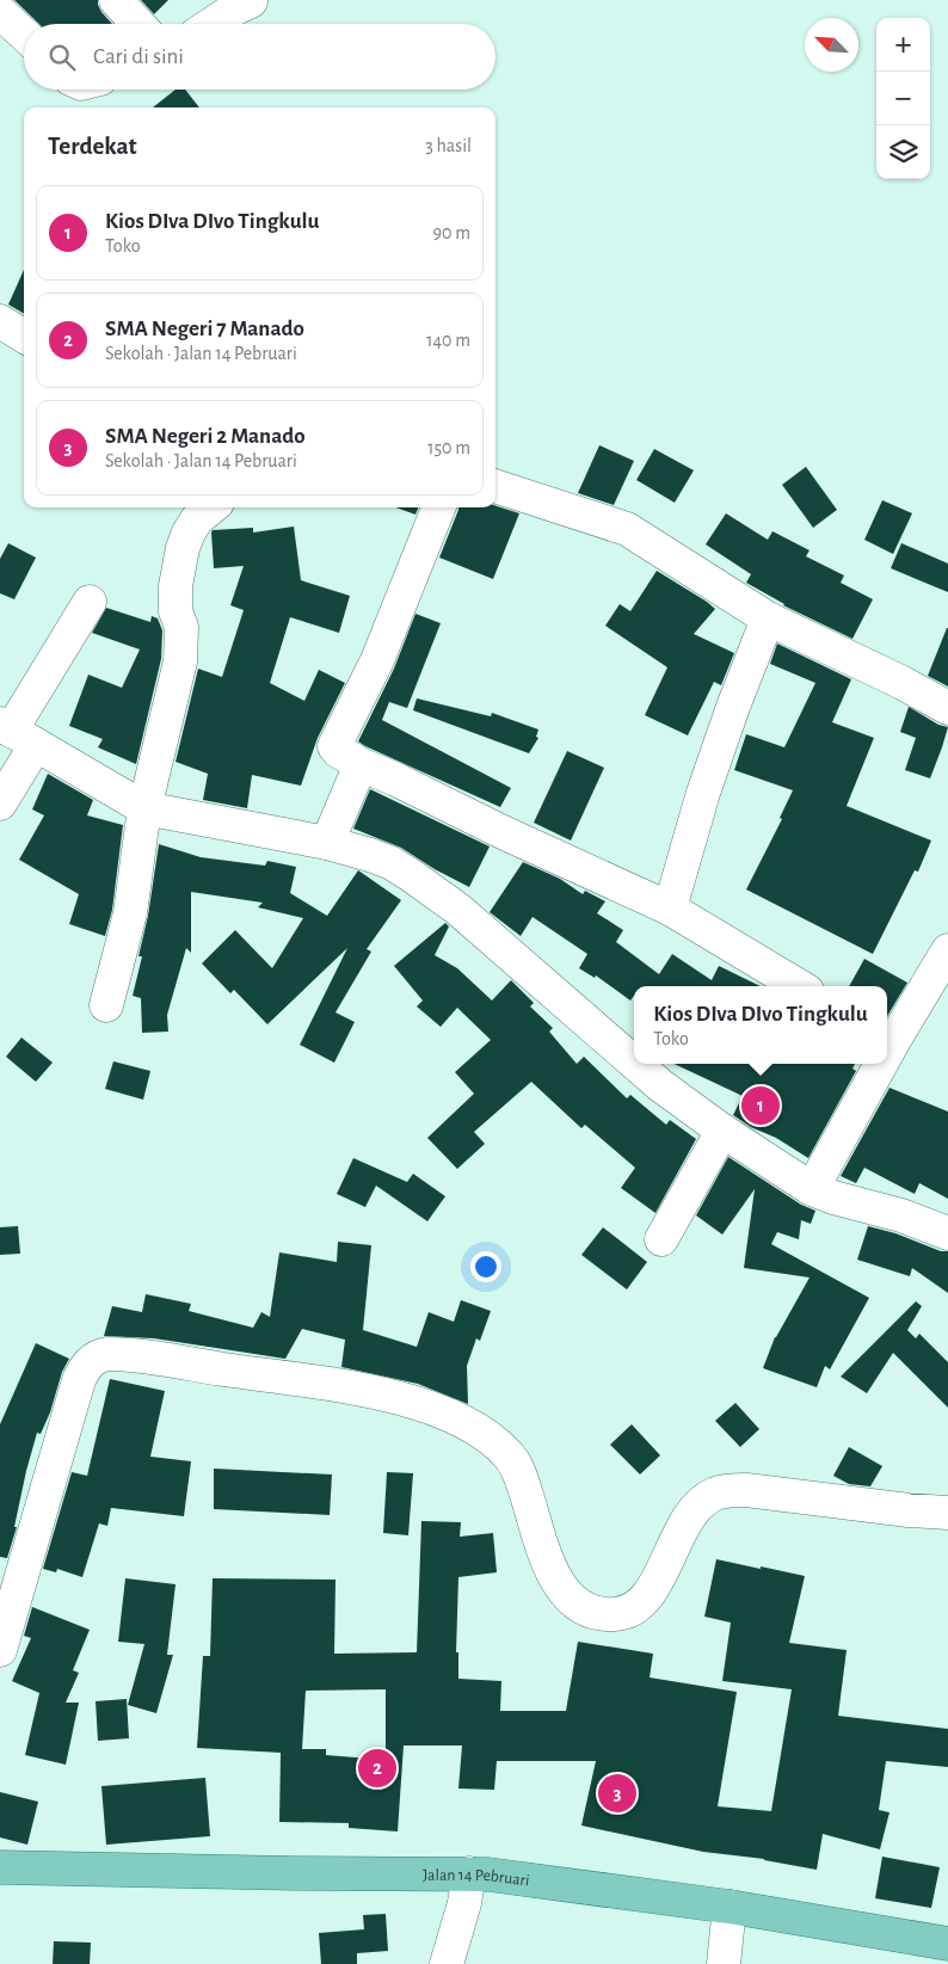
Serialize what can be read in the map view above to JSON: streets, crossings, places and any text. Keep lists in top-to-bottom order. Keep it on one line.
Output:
{"streets":{"main road":["Jalan 14 Pebruari"]},"north":"top left","page":{"map_buttons":["+","−"],"search":"Cari di sini","heading":["Terdekat","3 hasil"],"list":[{"mark":"1","name":"Kios DIva DIvo Tingkulu","note":"Toko","value":"90 m"},{"mark":"2","name":"SMA Negeri 7 Manado","note":"Sekolah · Jalan 14 Pebruari","value":"140 m"},{"mark":"3","name":"SMA Negeri 2 Manado","note":"Sekolah · Jalan 14 Pebruari","value":"150 m"}],"popup":["Kios DIva DIvo Tingkulu","Toko"],"pins":["1","2","3"]}}
